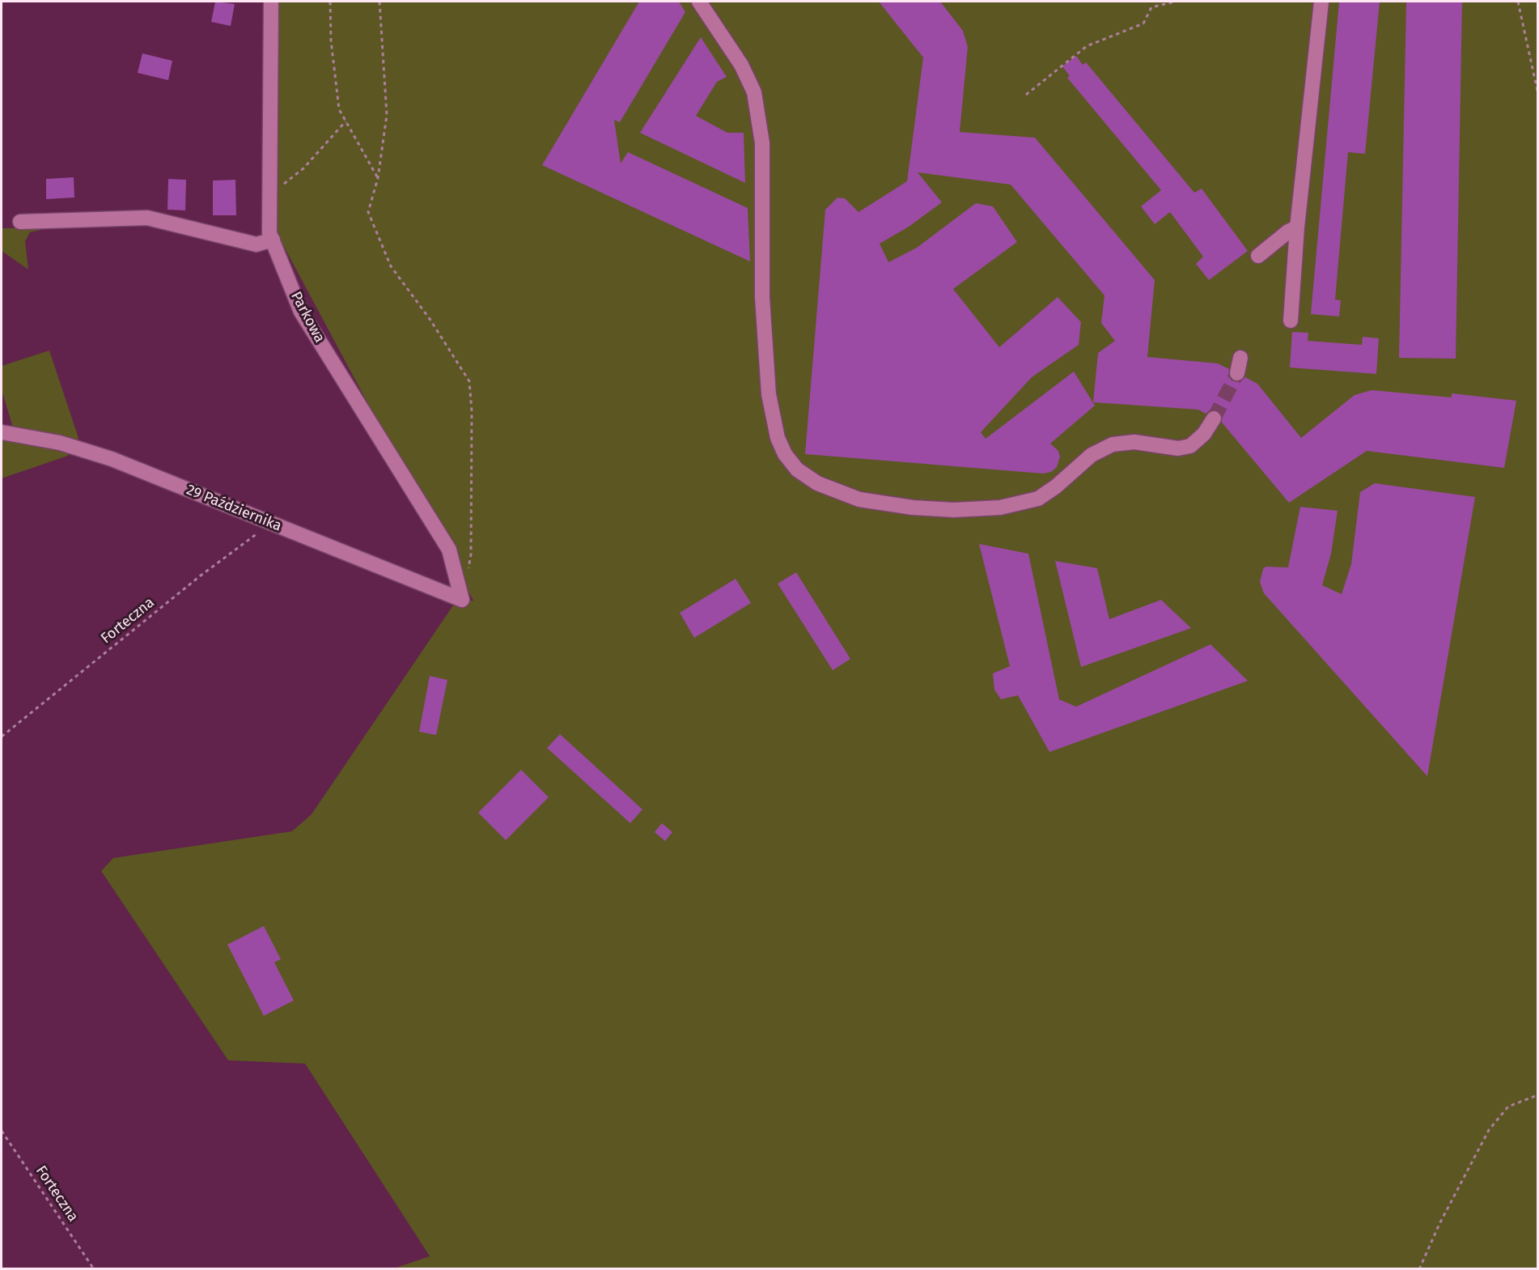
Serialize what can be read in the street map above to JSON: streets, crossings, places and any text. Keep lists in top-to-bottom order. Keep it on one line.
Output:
{"streets":{"street":["Parkowa","29 Października"],"path":["Forteczna"]},"crossings":[["Parkowa","29 Października"],["29 Października","Forteczna"]]}
